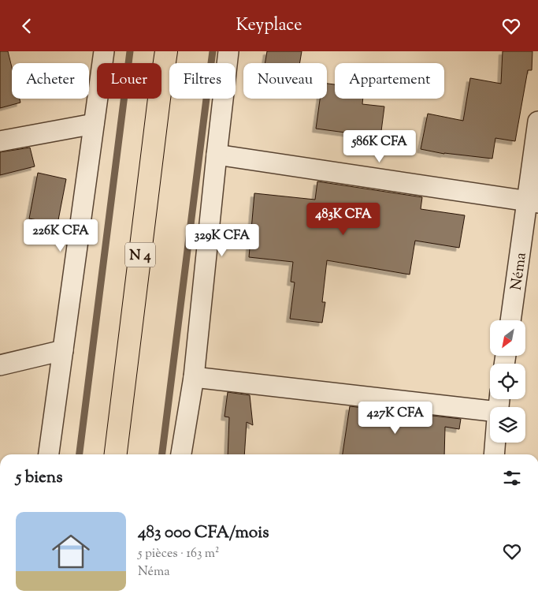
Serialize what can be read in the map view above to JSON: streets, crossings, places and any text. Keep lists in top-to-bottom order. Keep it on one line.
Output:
{"streets":{"highway":["N 4"],"street":["Néma"]},"north":"bottom left","page":{"header":"Keyplace","chip":["Acheter","Louer","Filtres","Nouveau","Appartement"],"price":["586K CFA","483K CFA","226K CFA","329K CFA","427K CFA"],"heading":"5 biens","list":[{"name":"483 000 CFA/mois","note":"5 pièces · 163 m² · Néma"}]}}
